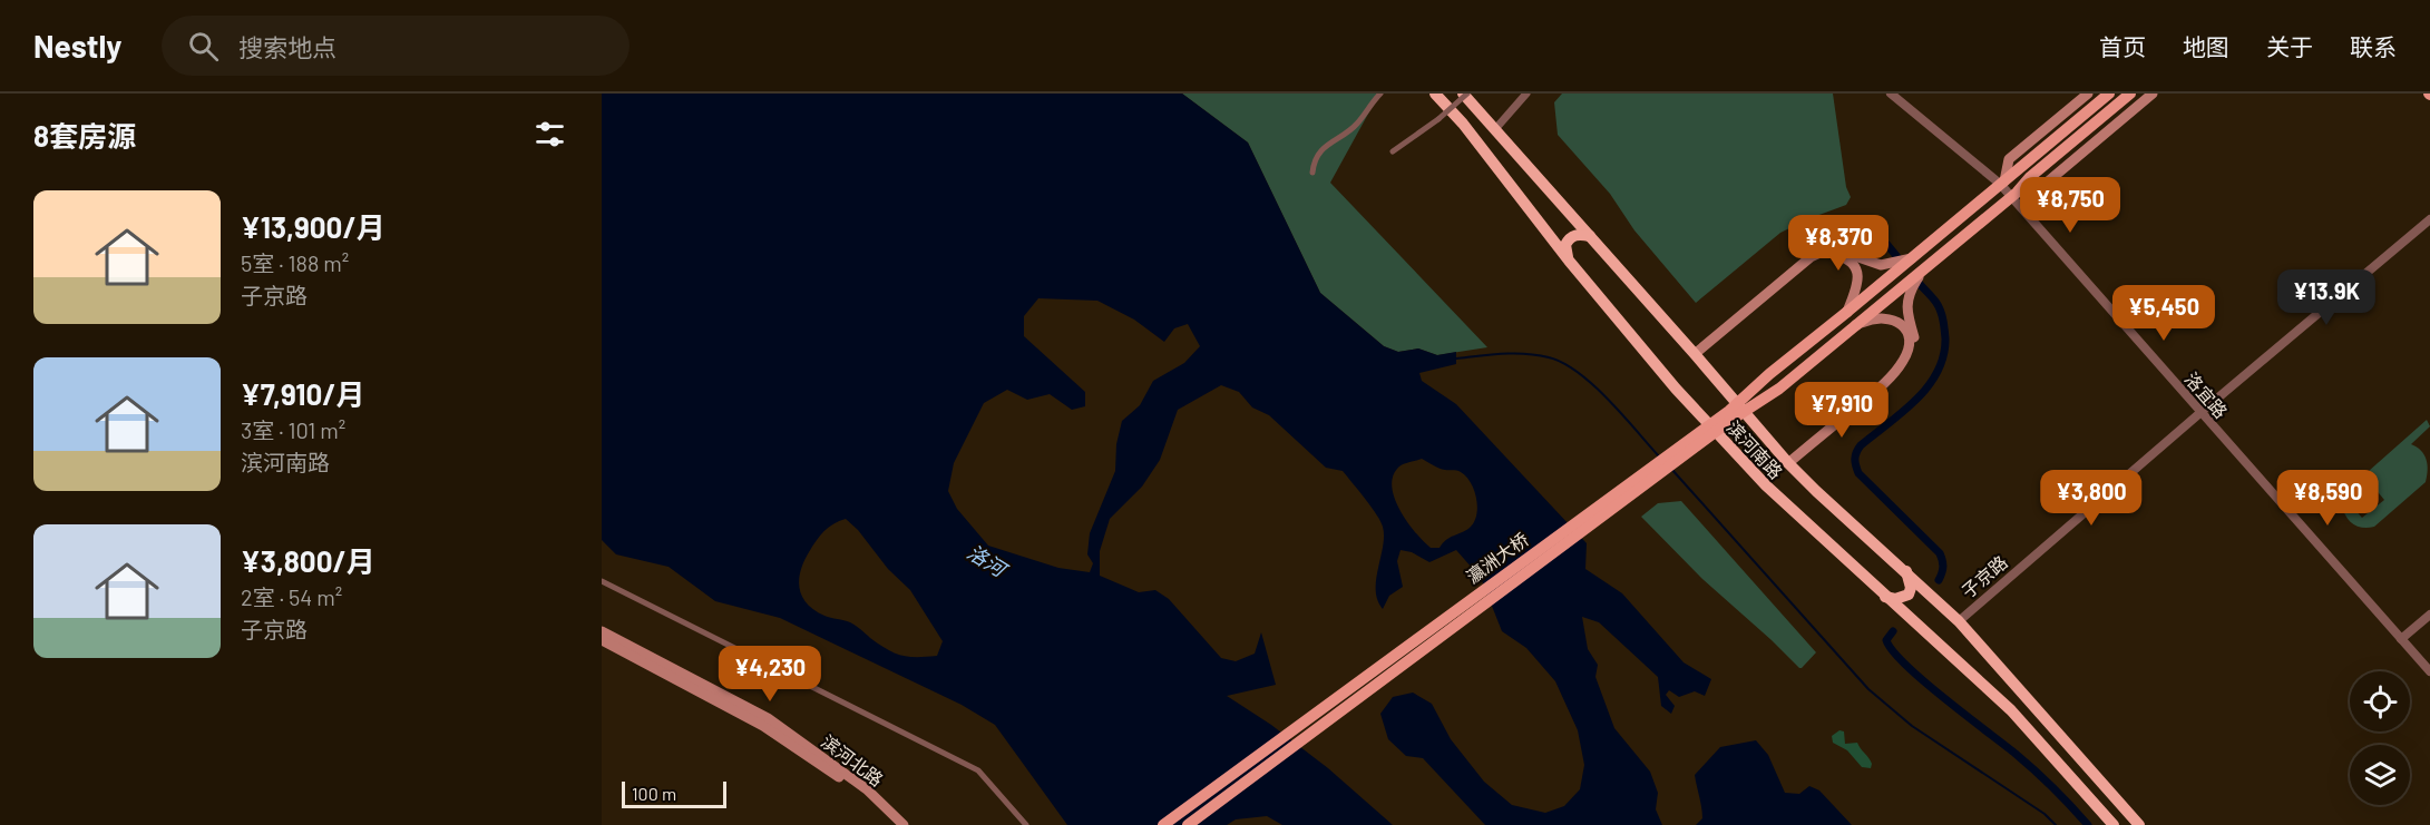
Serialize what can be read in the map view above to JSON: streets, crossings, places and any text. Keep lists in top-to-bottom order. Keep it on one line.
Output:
{"streets":{"highway":["滨河南路"],"main road":["瀛洲大桥","滨河北路"],"street":["洛宜路","子京路"]},"crossings":[["洛宜路","瀛洲大桥"],["洛宜路","子京路"],["滨河南路","子京路"]],"water":["洛河"],"scale_bar":"100 m","page":{"header":"Nestly","search":"搜索地点","nav":["首页","地图","关于","联系"],"heading":"8套房源","list":[{"name":"¥13,900/月","note":"5室 · 188 m² · 子京路"},{"name":"¥7,910/月","note":"3室 · 101 m² · 滨河南路"},{"name":"¥3,800/月","note":"2室 · 54 m² · 子京路"}],"price":["¥8,750","¥8,370","¥13.9K","¥5,450","¥7,910","¥3,800","¥8,590","¥4,230"],"scale":"100 m"}}
